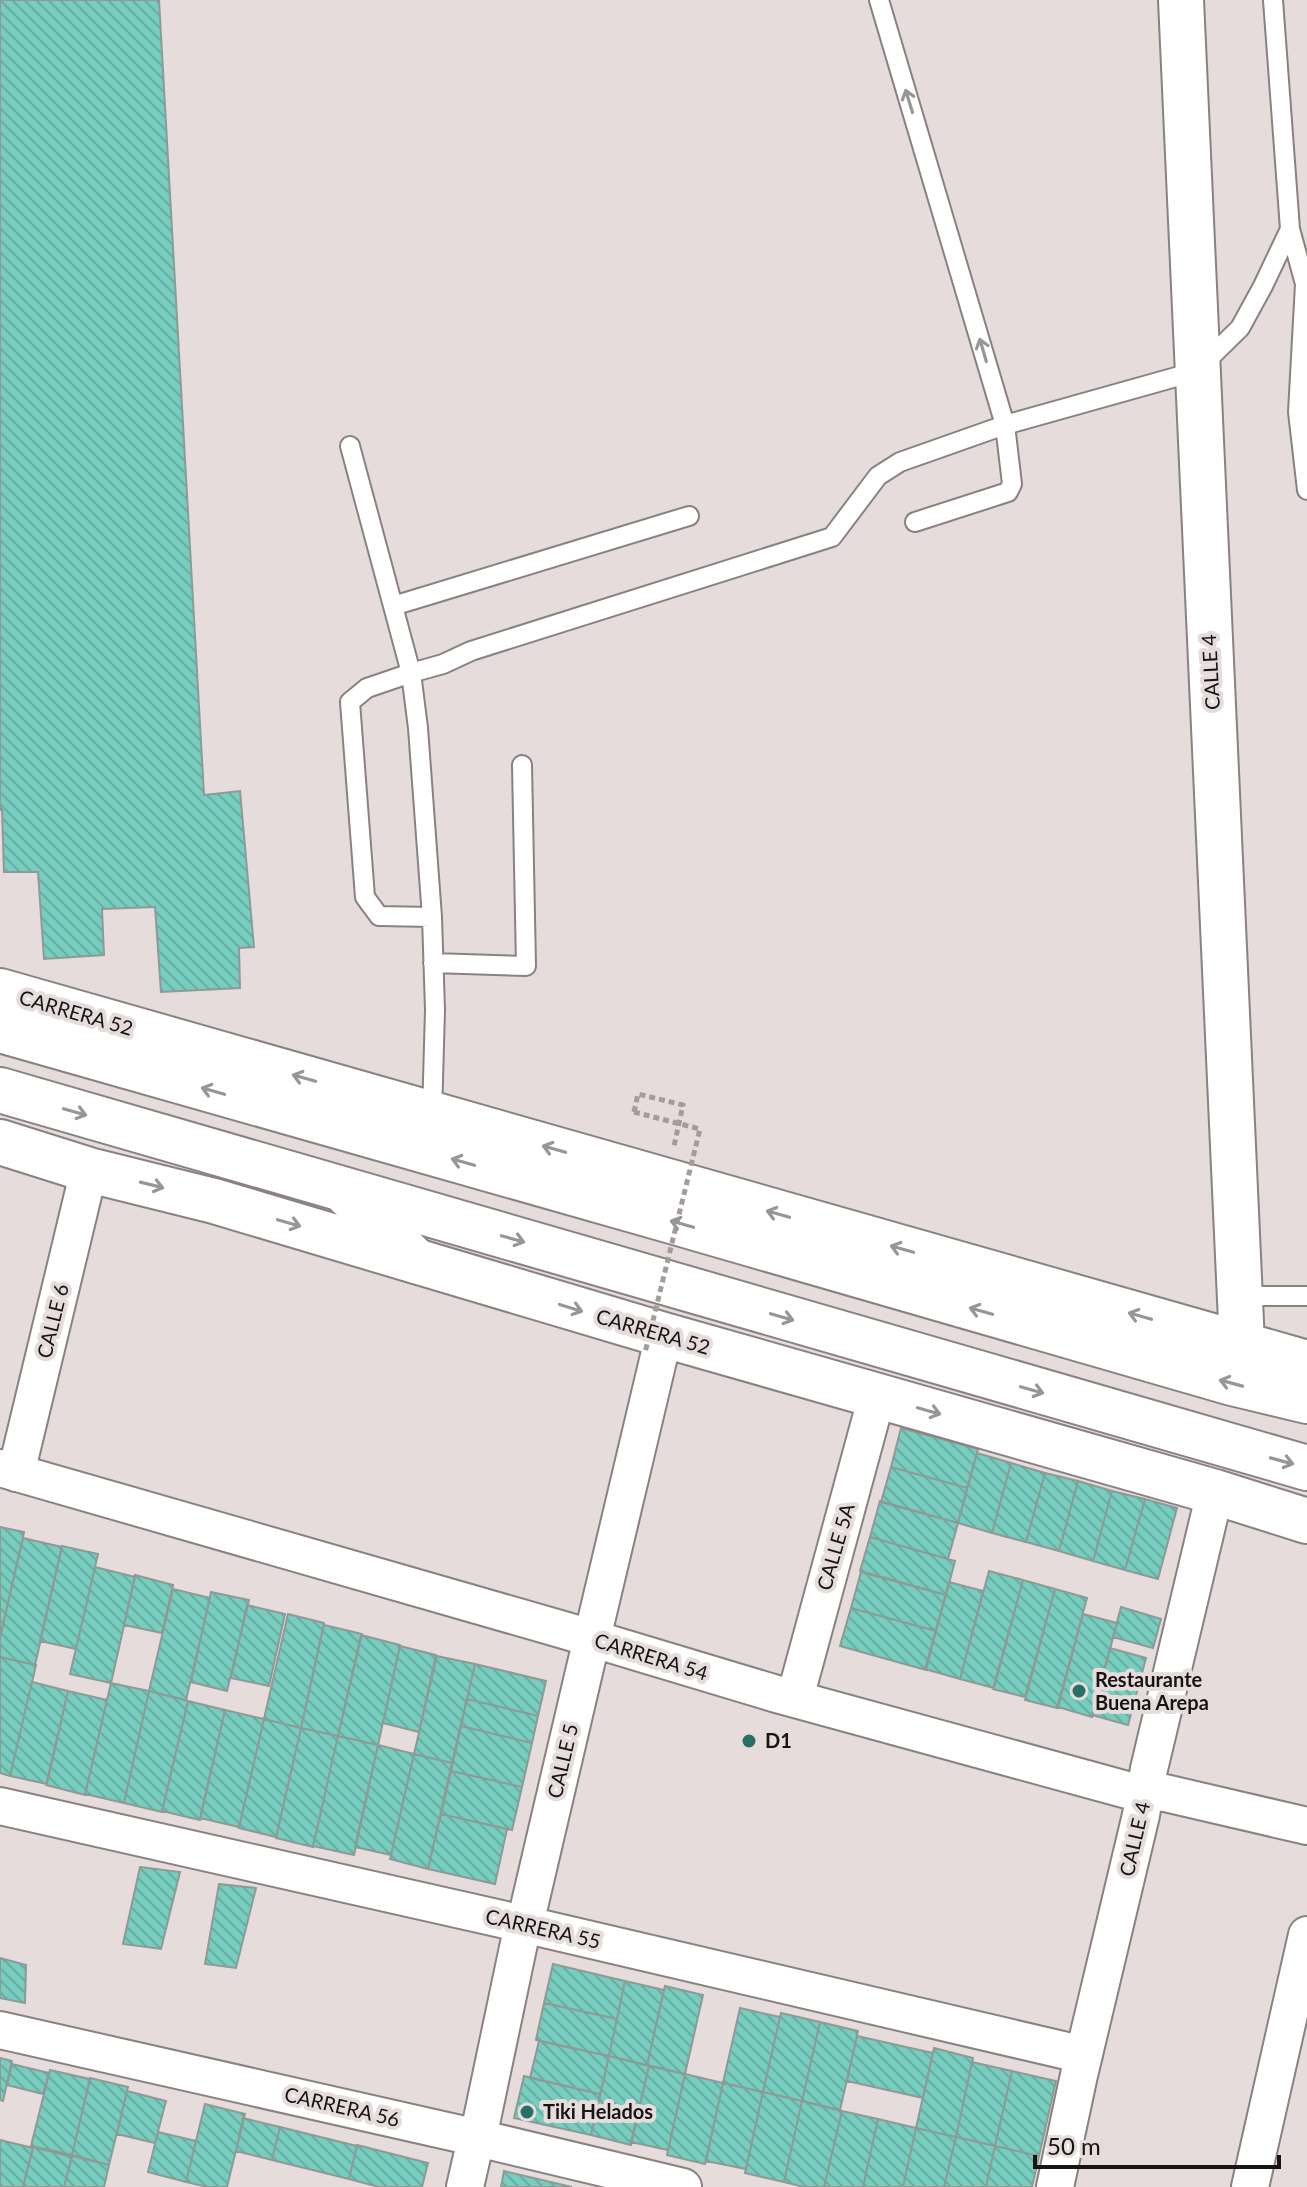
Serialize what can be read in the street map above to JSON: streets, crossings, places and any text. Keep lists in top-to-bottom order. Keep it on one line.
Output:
{"streets":{"street":["CALLE 4","CARRERA 52","CALLE 6","CALLE 5A","CARRERA 54","CALLE 5","CARRERA 55","CARRERA 56"]},"crossings":[["CALLE 4","CARRERA 52"],["CALLE 4","CARRERA 54"],["CALLE 4","CARRERA 55"],["CARRERA 52","CALLE 6"],["CARRERA 52","CALLE 5A"],["CARRERA 52","CALLE 5"],["CALLE 6","CARRERA 54"],["CALLE 5A","CARRERA 54"],["CARRERA 54","CALLE 5"],["CALLE 5","CARRERA 55"],["CALLE 5","CARRERA 56"]],"places":["Restaurante Buena Arepa","D1","Tiki Helados"],"scale_bar":"50 m"}
